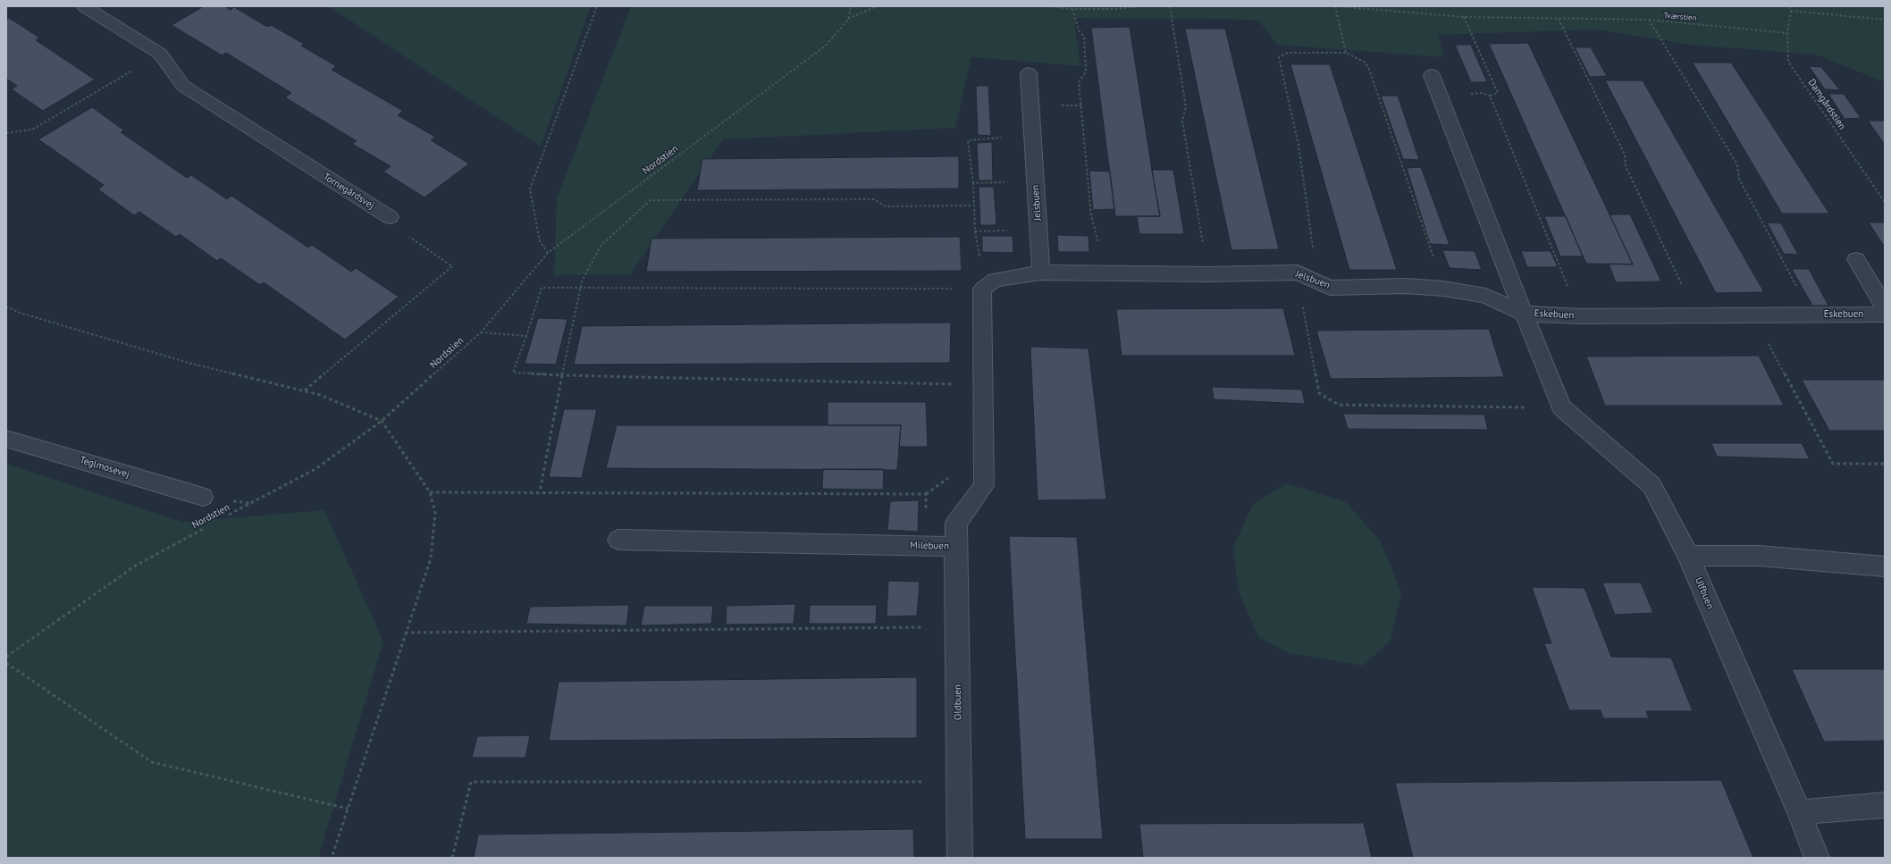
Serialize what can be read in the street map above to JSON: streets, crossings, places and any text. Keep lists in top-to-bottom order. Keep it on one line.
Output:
{"streets":{"street":["Tornegårdsvej","Jelsbuen","Eskebuen","Teglmosevej","Milebuen","Ulfbuen","Oldbuen"],"path":["Tværstien","Damgårdstien","Nordstien"]},"crossings":[["Tværstien","Damgårdstien"],["Jelsbuen","Eskebuen"],["Eskebuen","Ulfbuen"],["Milebuen","Oldbuen"]]}
